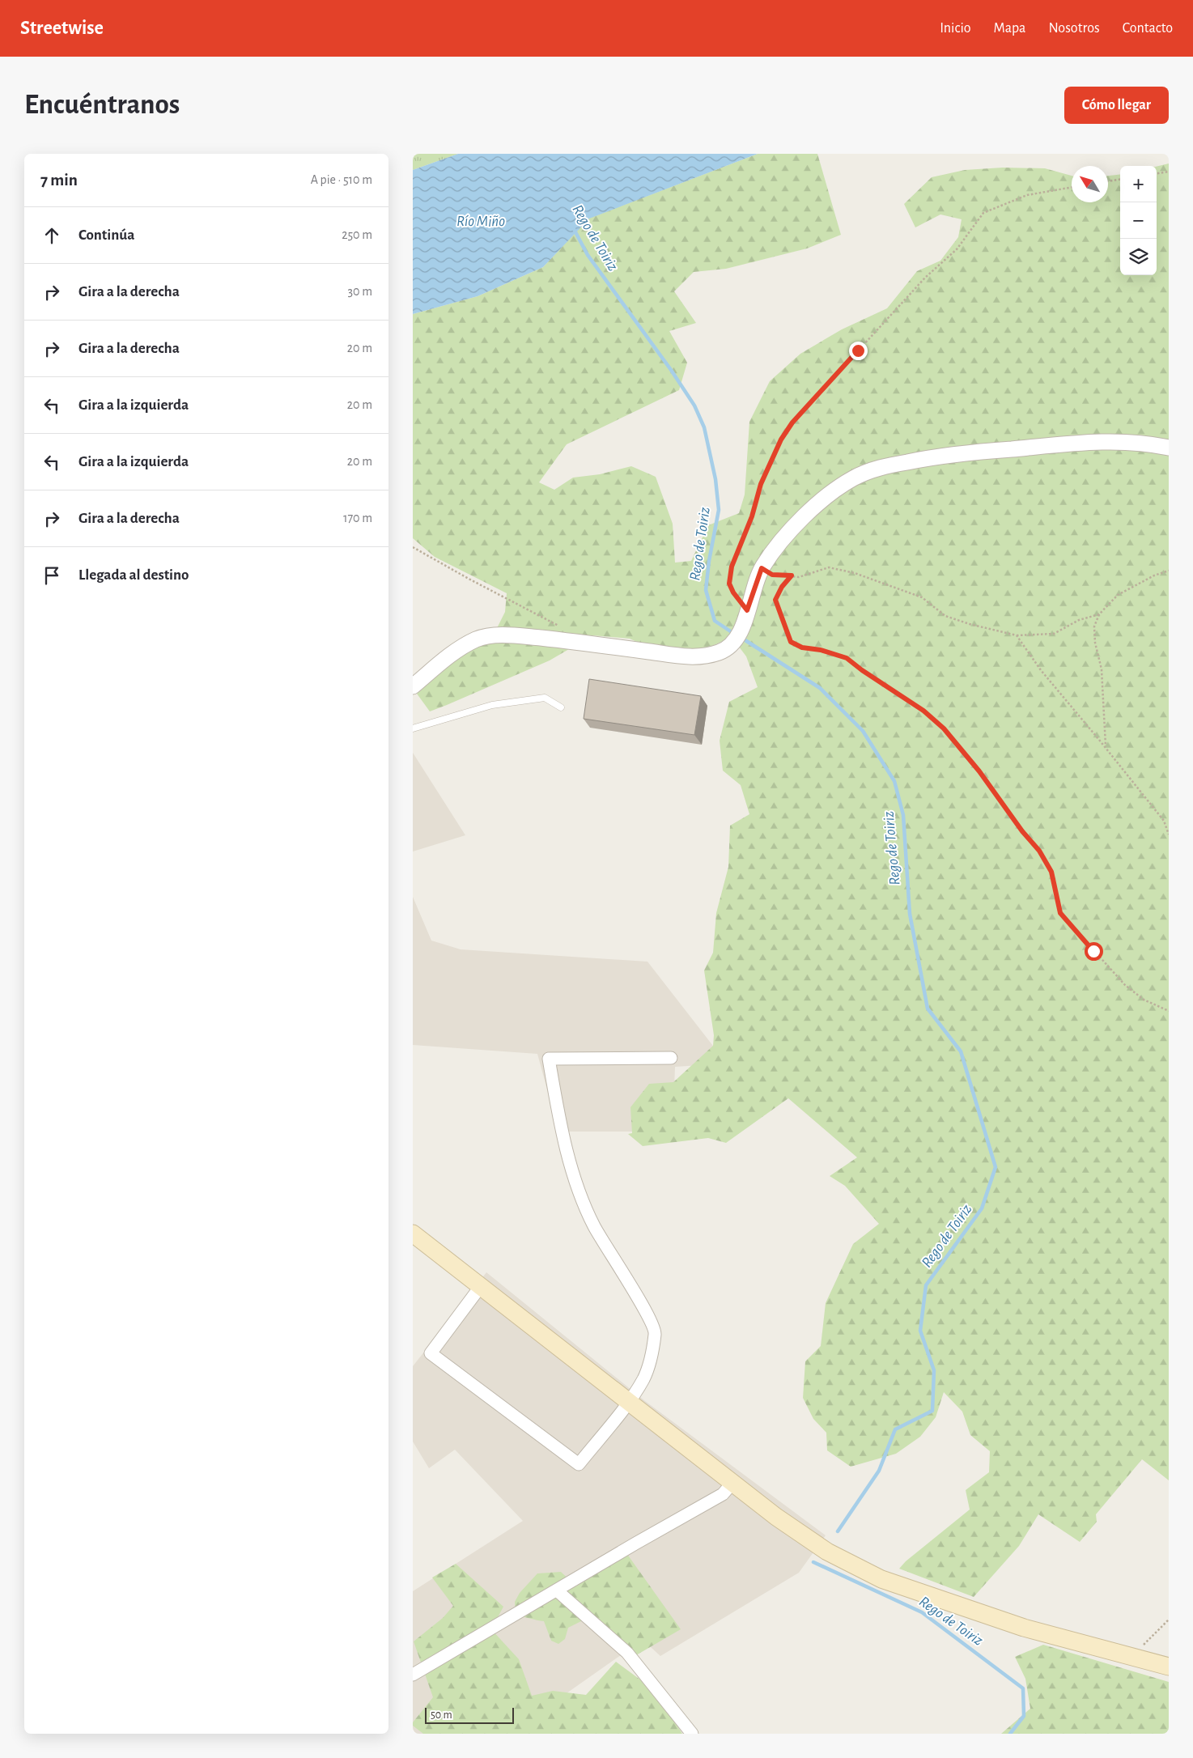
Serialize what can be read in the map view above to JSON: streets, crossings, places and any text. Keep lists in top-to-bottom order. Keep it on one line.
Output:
{"water":["Río Miño","Rego de Toiriz"],"scale_bar":"50 m","north":"top left","page":{"header":"Streetwise","nav":["Inicio","Mapa","Nosotros","Contacto"],"buttons":"Cómo llegar","title":"Encuéntranos","heading":["7 min","A pie · 510 m"],"map_buttons":["+","−"],"list":[["Continúa","250 m"],["Gira a la derecha","30 m"],["Gira a la derecha","20 m"],["Gira a la izquierda","20 m"],["Gira a la izquierda","20 m"],["Gira a la derecha","170 m"],"Llegada al destino"],"scale":"50 m"}}
